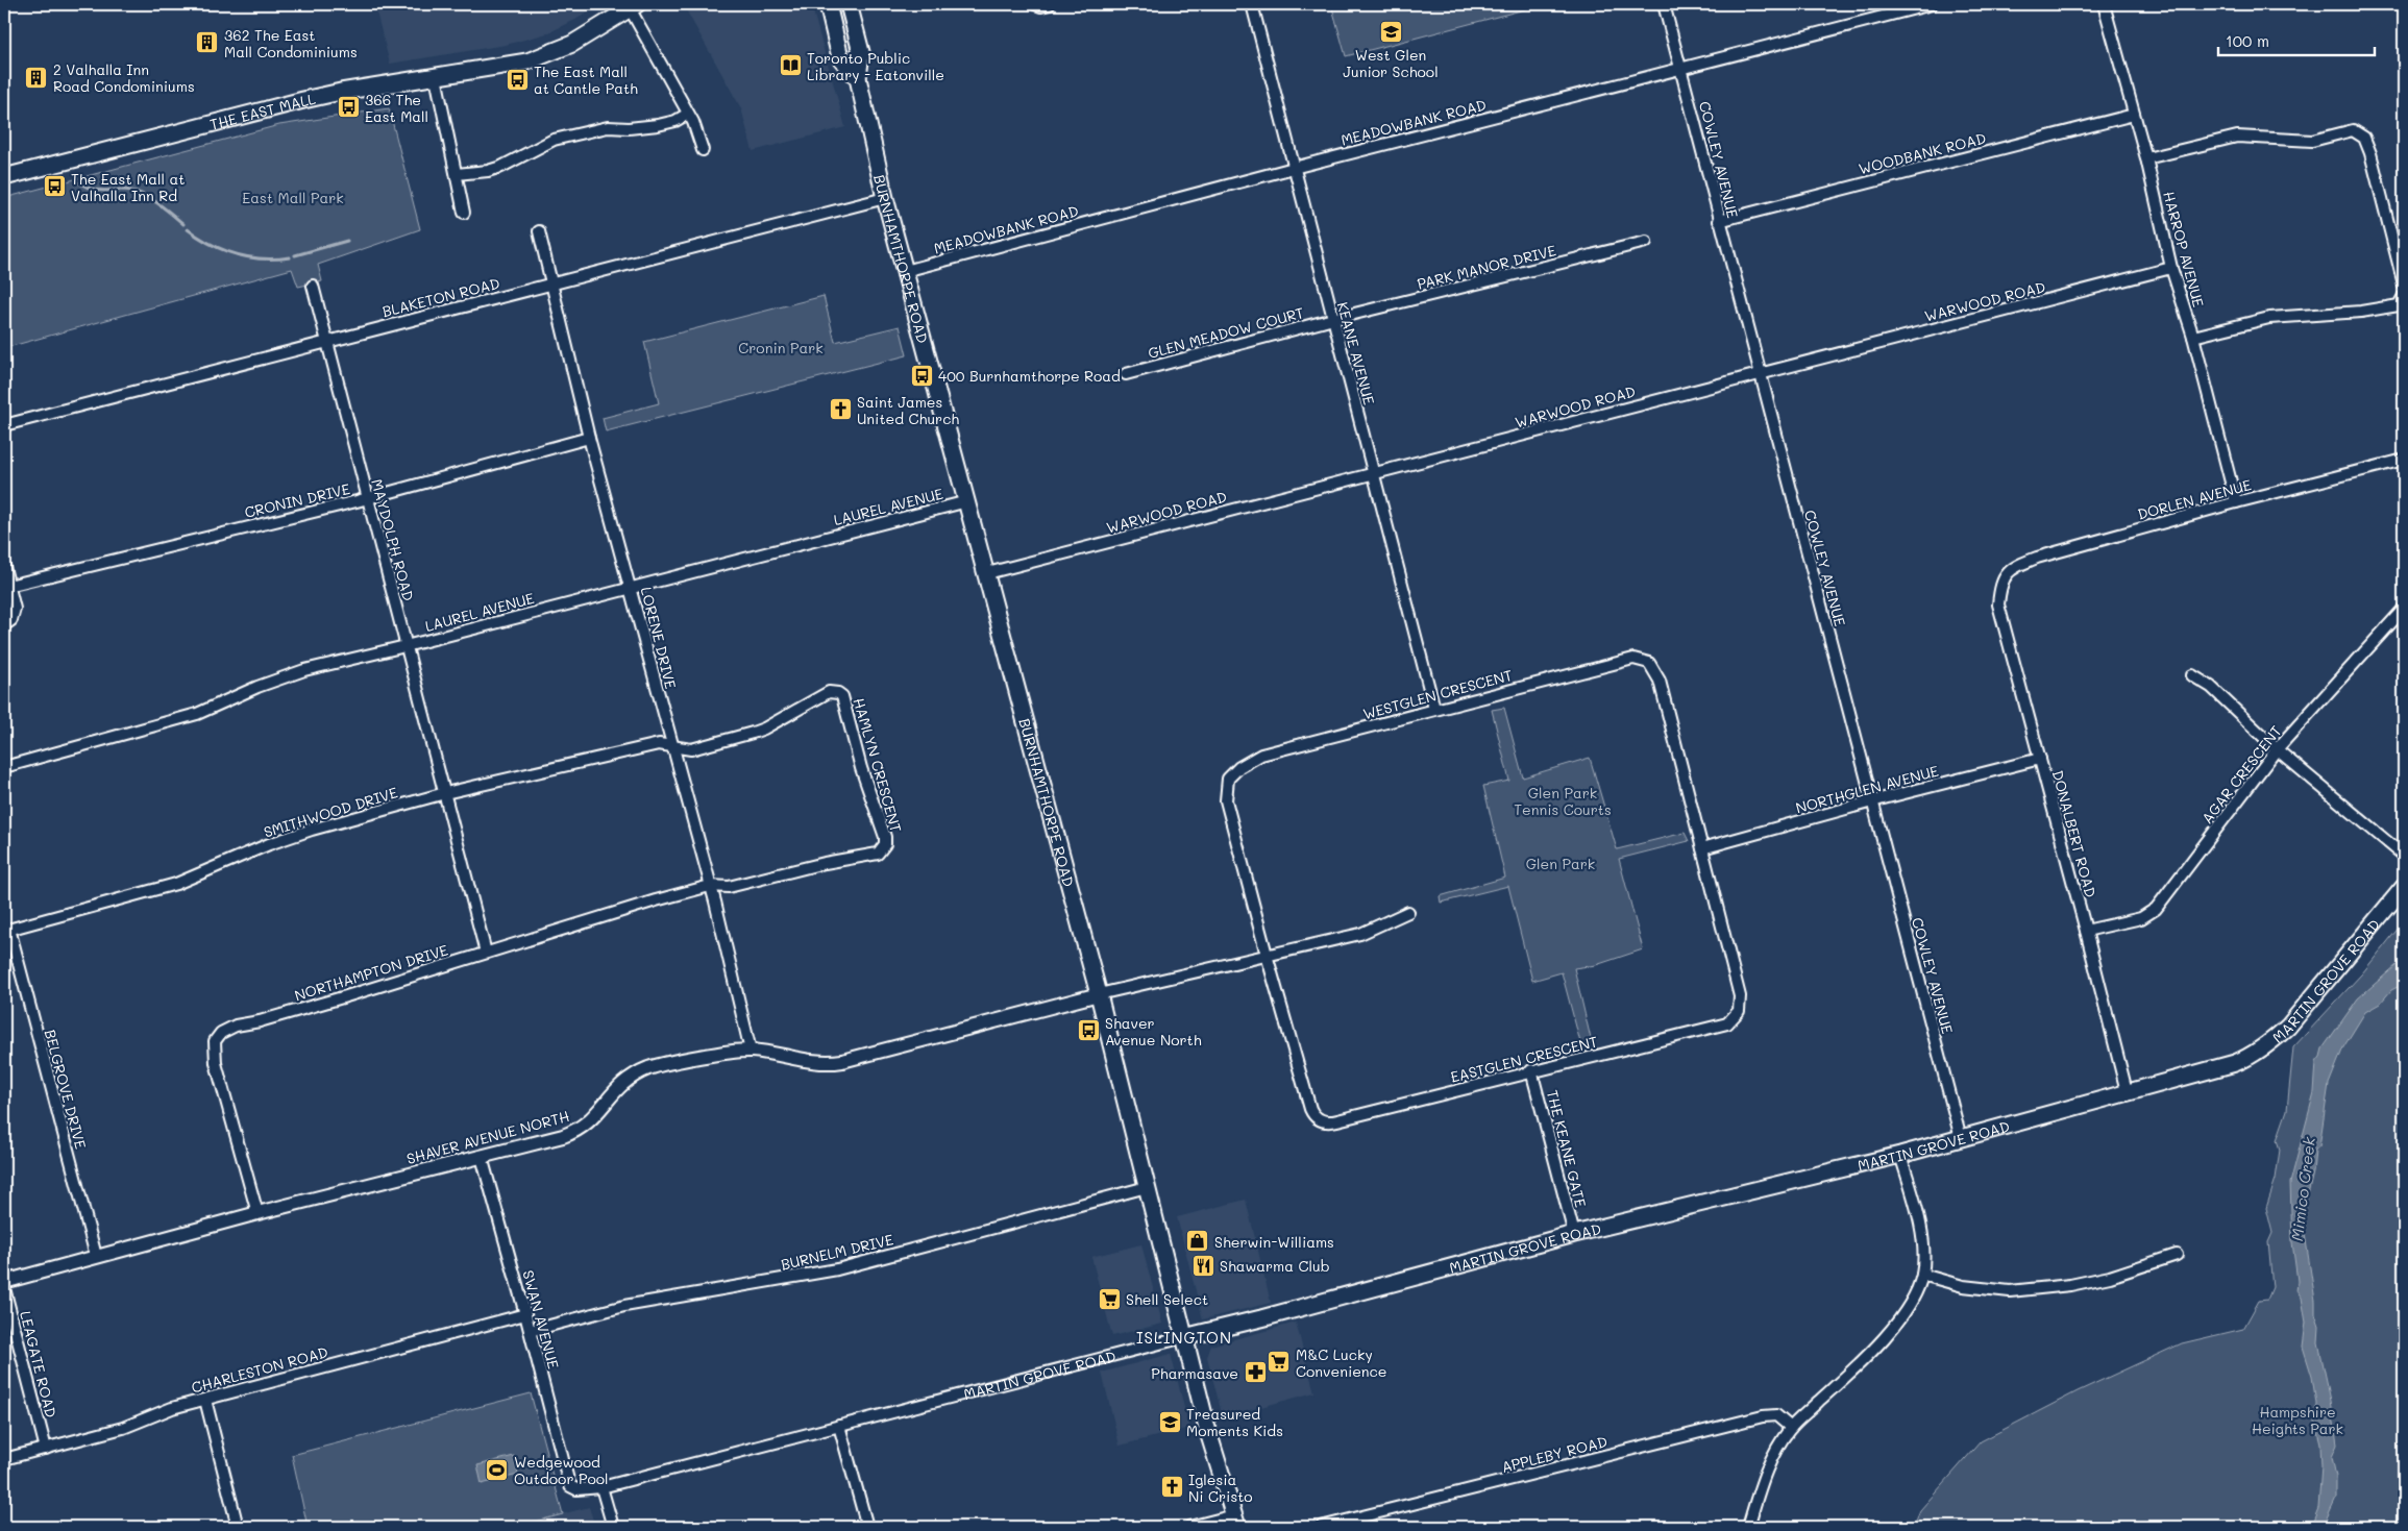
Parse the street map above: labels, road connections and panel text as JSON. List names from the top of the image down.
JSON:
{
  "streets": {
    "main road": ["THE EAST MALL", "BURNHAMTHORPE ROAD", "MARTIN GROVE ROAD"],
    "street": [
      "MEADOWBANK ROAD",
      "WOODBANK ROAD",
      "COWLEY AVENUE",
      "HARROP AVENUE",
      "PARK MANOR DRIVE",
      "BLAKETON ROAD",
      "WARWOOD ROAD",
      "GLEN MEADOW COURT",
      "KEANE AVENUE",
      "DORLEN AVENUE",
      "CRONIN DRIVE",
      "LAUREL AVENUE",
      "MAYDOLPH ROAD",
      "LORENE DRIVE",
      "WESTGLEN CRESCENT",
      "HAMLYN CRESCENT",
      "AGAR CRESCENT",
      "NORTHGLEN AVENUE",
      "SMITHWOOD DRIVE",
      "DONALBERT ROAD",
      "NORTHAMPTON DRIVE",
      "EASTGLEN CRESCENT",
      "BELGROVE DRIVE",
      "SHAVER AVENUE NORTH",
      "THE KEANE GATE",
      "BURNELM DRIVE",
      "SWAN AVENUE",
      "LEAGATE ROAD",
      "CHARLESTON ROAD",
      "APPLEBY ROAD"
    ]
  },
  "crossings": [
    ["MEADOWBANK ROAD", "COWLEY AVENUE"],
    ["MEADOWBANK ROAD", "BURNHAMTHORPE ROAD"],
    ["MEADOWBANK ROAD", "KEANE AVENUE"],
    ["WOODBANK ROAD", "COWLEY AVENUE"],
    ["WOODBANK ROAD", "HARROP AVENUE"],
    ["COWLEY AVENUE", "WARWOOD ROAD"],
    ["COWLEY AVENUE", "NORTHGLEN AVENUE"],
    ["COWLEY AVENUE", "MARTIN GROVE ROAD"],
    ["HARROP AVENUE", "WARWOOD ROAD"],
    ["HARROP AVENUE", "DORLEN AVENUE"],
    ["BURNHAMTHORPE ROAD", "BLAKETON ROAD"],
    ["BURNHAMTHORPE ROAD", "WARWOOD ROAD"],
    ["BURNHAMTHORPE ROAD", "LAUREL AVENUE"],
    ["BURNHAMTHORPE ROAD", "MARTIN GROVE ROAD"],
    ["BURNHAMTHORPE ROAD", "SHAVER AVENUE NORTH"],
    ["BURNHAMTHORPE ROAD", "BURNELM DRIVE"],
    ["PARK MANOR DRIVE", "GLEN MEADOW COURT"],
    ["PARK MANOR DRIVE", "KEANE AVENUE"],
    ["BLAKETON ROAD", "MAYDOLPH ROAD"],
    ["BLAKETON ROAD", "LORENE DRIVE"],
    ["WARWOOD ROAD", "KEANE AVENUE"],
    ["GLEN MEADOW COURT", "KEANE AVENUE"],
    ["KEANE AVENUE", "WESTGLEN CRESCENT"],
    ["DORLEN AVENUE", "DONALBERT ROAD"],
    ["CRONIN DRIVE", "MAYDOLPH ROAD"],
    ["CRONIN DRIVE", "LORENE DRIVE"],
    ["LAUREL AVENUE", "MAYDOLPH ROAD"],
    ["LAUREL AVENUE", "LORENE DRIVE"],
    ["MAYDOLPH ROAD", "SMITHWOOD DRIVE"],
    ["MAYDOLPH ROAD", "NORTHAMPTON DRIVE"],
    ["LORENE DRIVE", "HAMLYN CRESCENT"],
    ["LORENE DRIVE", "SMITHWOOD DRIVE"],
    ["LORENE DRIVE", "NORTHAMPTON DRIVE"],
    ["LORENE DRIVE", "SHAVER AVENUE NORTH"],
    ["WESTGLEN CRESCENT", "NORTHGLEN AVENUE"],
    ["WESTGLEN CRESCENT", "EASTGLEN CRESCENT"],
    ["WESTGLEN CRESCENT", "SHAVER AVENUE NORTH"],
    ["HAMLYN CRESCENT", "SMITHWOOD DRIVE"],
    ["HAMLYN CRESCENT", "NORTHAMPTON DRIVE"],
    ["AGAR CRESCENT", "DONALBERT ROAD"],
    ["NORTHGLEN AVENUE", "DONALBERT ROAD"],
    ["NORTHGLEN AVENUE", "EASTGLEN CRESCENT"],
    ["SMITHWOOD DRIVE", "BELGROVE DRIVE"],
    ["DONALBERT ROAD", "MARTIN GROVE ROAD"],
    ["NORTHAMPTON DRIVE", "SHAVER AVENUE NORTH"],
    ["MARTIN GROVE ROAD", "THE KEANE GATE"],
    ["MARTIN GROVE ROAD", "SWAN AVENUE"],
    ["EASTGLEN CRESCENT", "SHAVER AVENUE NORTH"],
    ["EASTGLEN CRESCENT", "THE KEANE GATE"],
    ["BELGROVE DRIVE", "SHAVER AVENUE NORTH"],
    ["SHAVER AVENUE NORTH", "SWAN AVENUE"],
    ["BURNELM DRIVE", "SWAN AVENUE"],
    ["SWAN AVENUE", "CHARLESTON ROAD"],
    ["LEAGATE ROAD", "CHARLESTON ROAD"]
  ],
  "districts": ["ISLINGTON"],
  "water": ["Mimico Creek"],
  "parks": [
    "East Mall Park",
    "Cronin Park",
    "Glen Park Tennis Courts",
    "Glen Park",
    "Hampshire Heights Park"
  ],
  "places": {
    "school or university": ["West Glen Junior School", "Treasured Moments Kids"],
    "building": ["362 The East Mall Condominiums", "2 Valhalla Inn Road Condominiums"],
    "library": ["Toronto Public Library - Eatonville"],
    "bus stop": [
      "The East Mall at Cantle Path",
      "366 The East Mall",
      "The East Mall at Valhalla Inn Rd",
      "400 Burnhamthorpe Road",
      "Shaver Avenue North"
    ],
    "church": ["Saint James United Church", "Iglesia Ni Cristo"],
    "shop": ["Sherwin-Williams"],
    "restaurant": ["Shawarma Club"],
    "supermarket": ["Shell Select", "M&C Lucky Convenience"],
    "pharmacy": ["Pharmasave"],
    "sports": ["Wedgewood Outdoor Pool"]
  },
  "scale_bar": "100 m"
}
